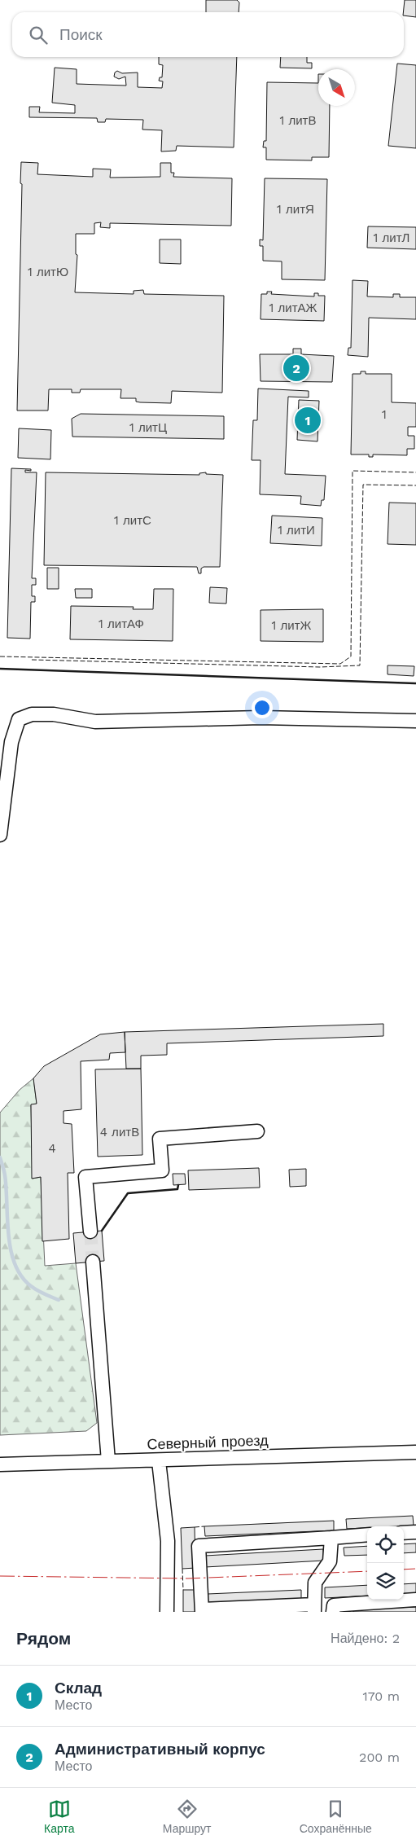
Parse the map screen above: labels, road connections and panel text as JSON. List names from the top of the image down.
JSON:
{
  "streets": {
    "street": ["Северный проезд"]
  },
  "house_numbers": [
    "1 литВ",
    "1 литЯ",
    "1 литЛ",
    "1 литЮ",
    "1 литАЖ",
    "1",
    "1 литЦ",
    "1 литС",
    "1 литИ",
    "1 литАФ",
    "1 литЖ",
    "4 литВ",
    "4"
  ],
  "north": "bottom right",
  "page": {
    "search": "Поиск",
    "pins": ["2", "1"],
    "heading": ["Рядом", "Найдено: 2"],
    "list": [
      {
        "mark": "1",
        "name": "Склад",
        "note": "Место",
        "value": "170 m"
      },
      {
        "mark": "2",
        "name": "Административный корпус",
        "note": "Место",
        "value": "200 m"
      }
    ],
    "nav": ["Карта", "Маршрут", "Сохранённые"]
  }
}
